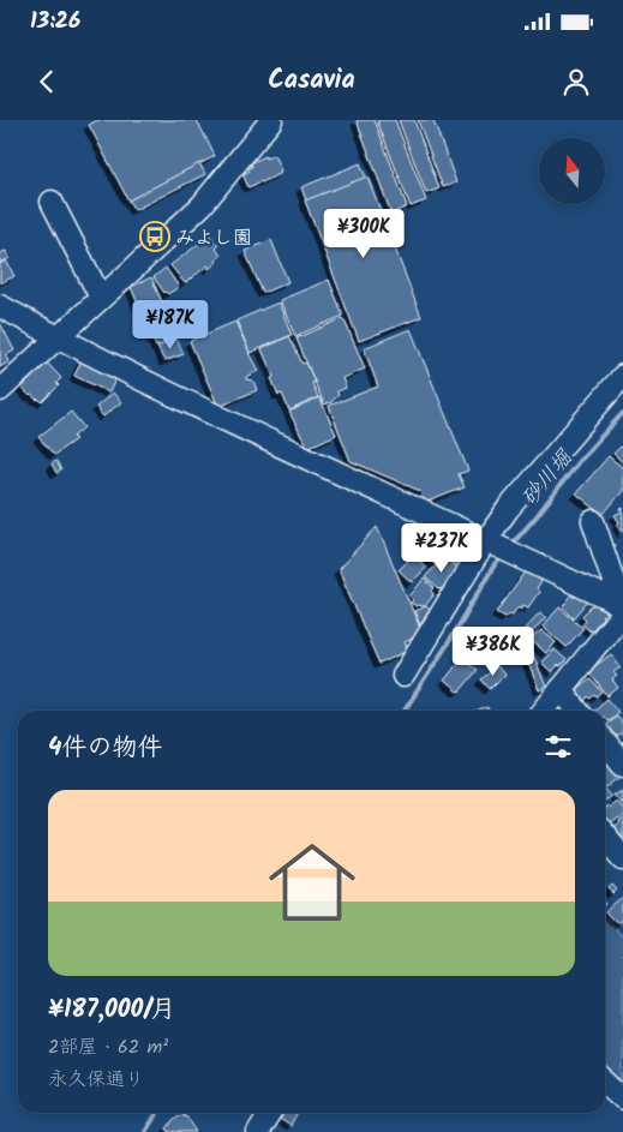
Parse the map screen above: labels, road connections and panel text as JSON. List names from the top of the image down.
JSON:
{
  "water": ["砂川堀"],
  "places": {
    "bus stop": ["みよし園"]
  },
  "north": "top",
  "page": {
    "status": "13:26",
    "header": "Casavia",
    "price": [
      "¥300K",
      "¥187K",
      "¥237K",
      "¥386K"
    ],
    "heading": "4件の物件",
    "list": [
      {
        "name": "¥187,000/月",
        "note": "2部屋 · 62 m² · 永久保通り"
      }
    ]
  }
}
